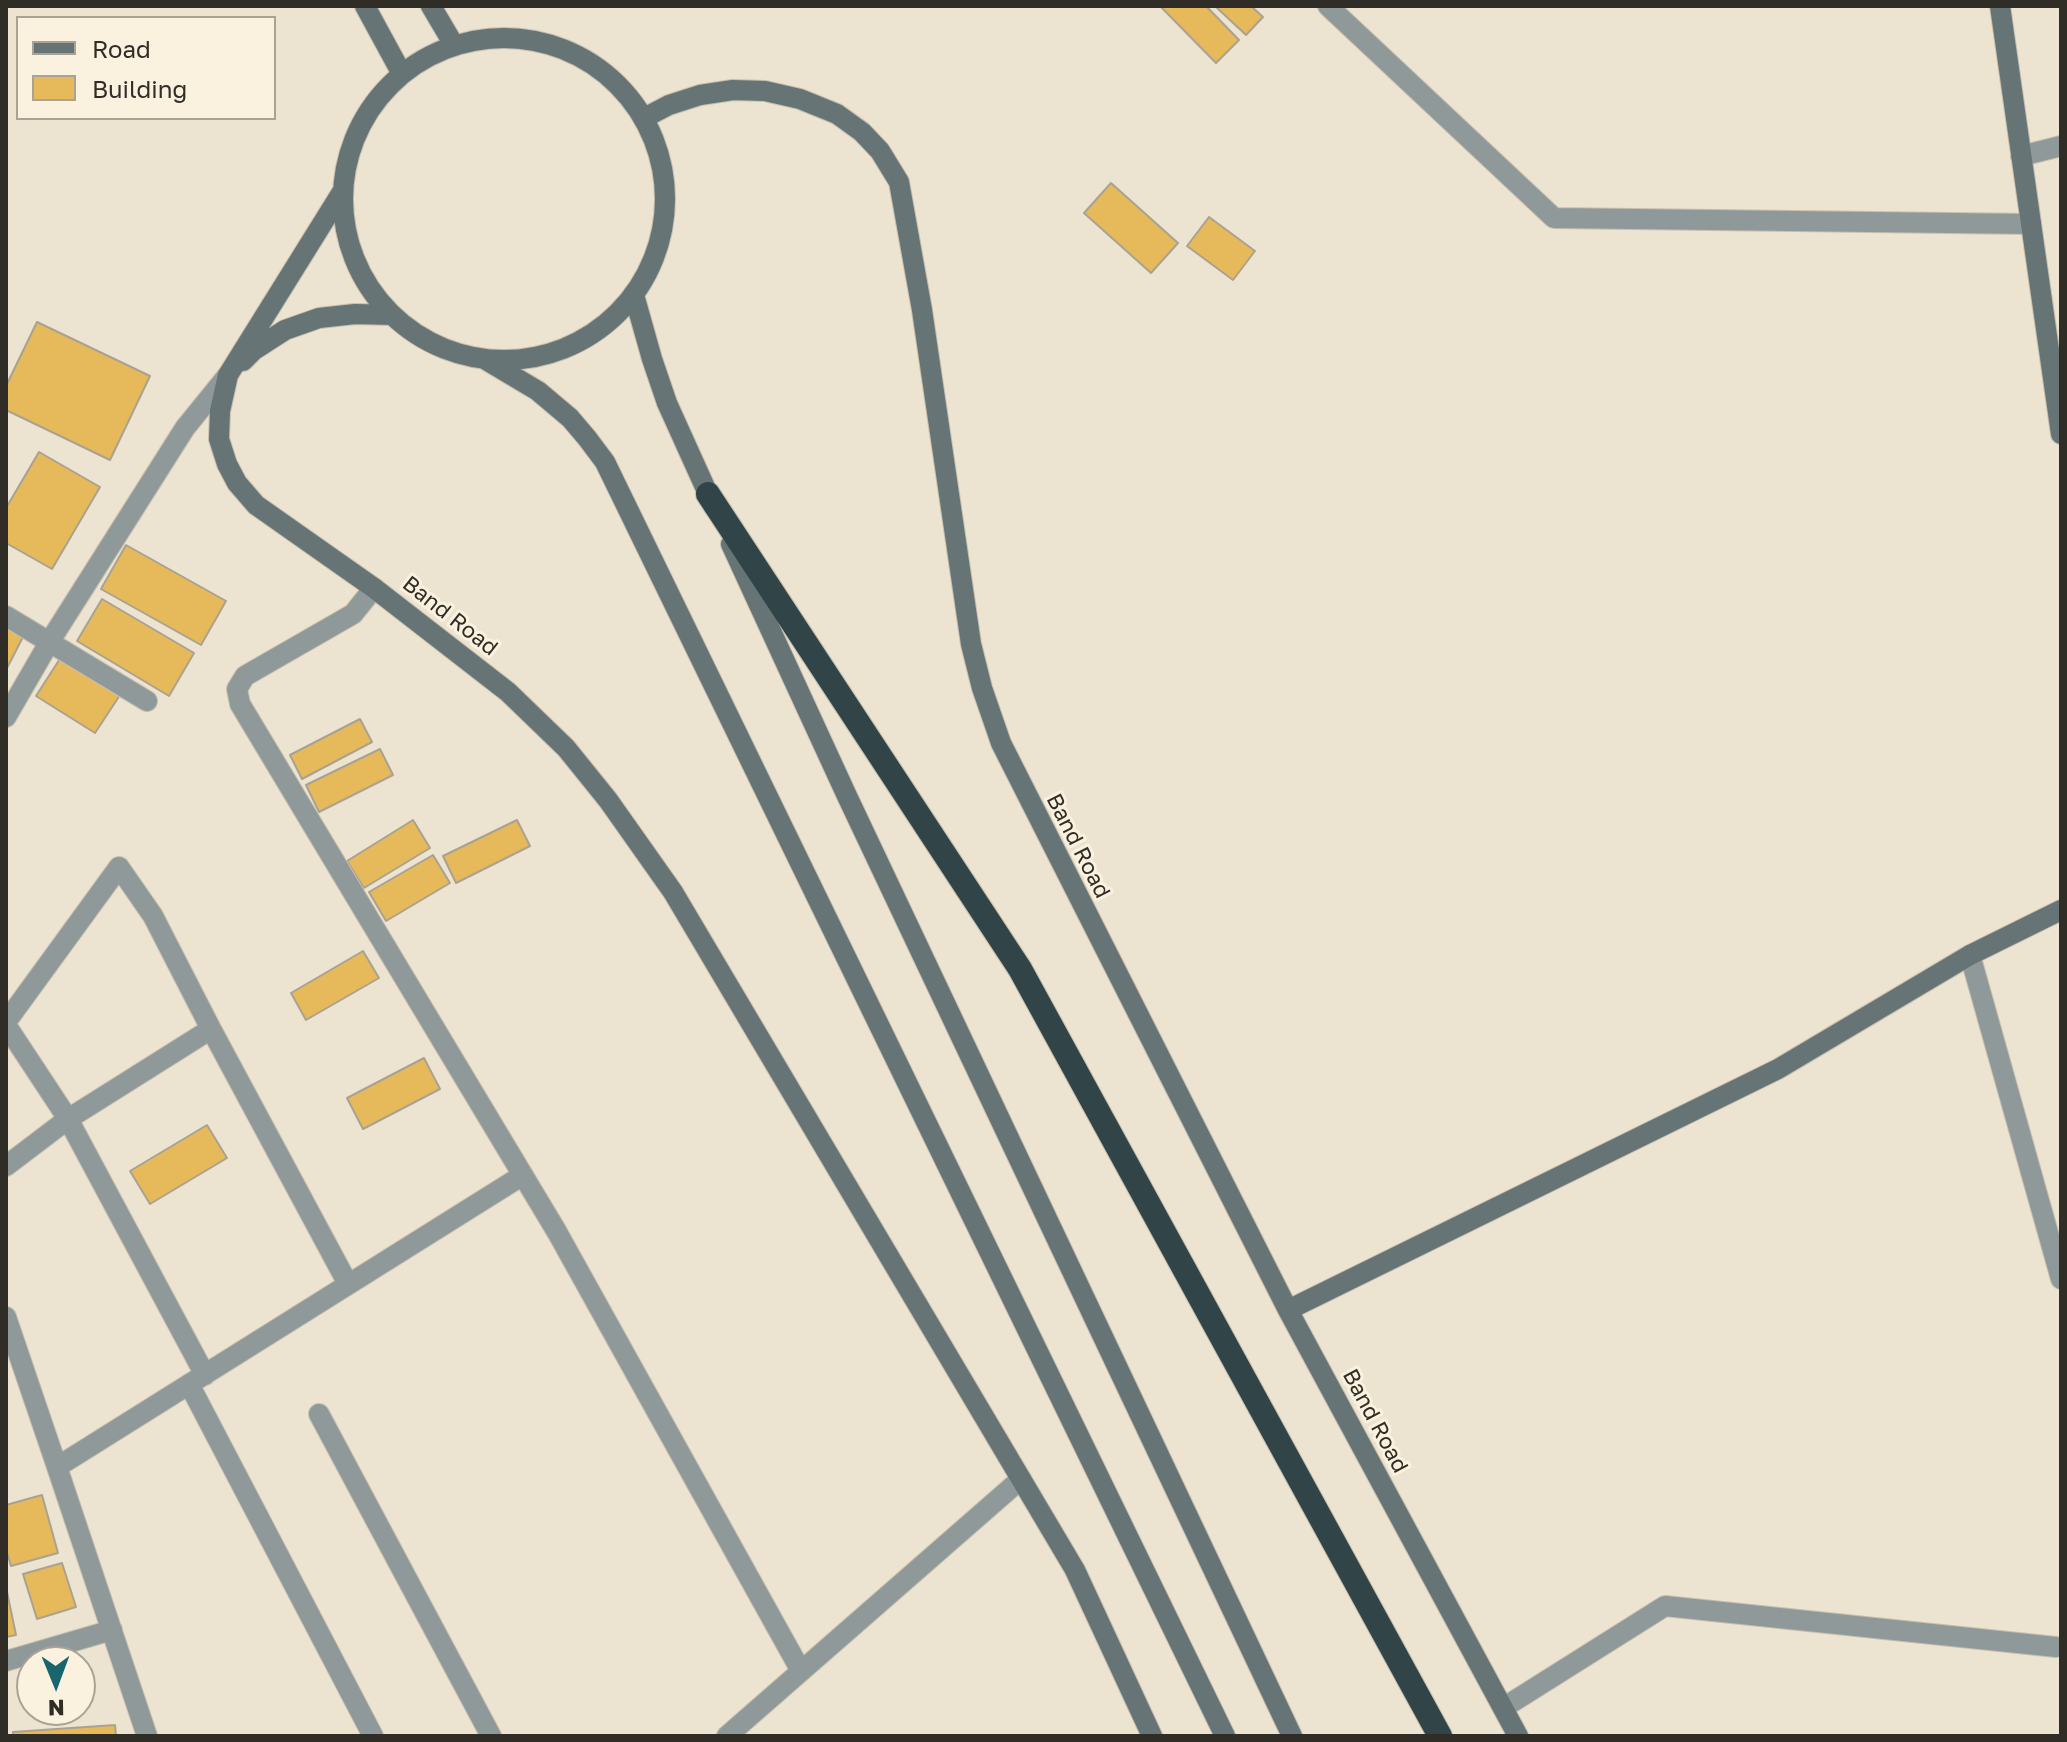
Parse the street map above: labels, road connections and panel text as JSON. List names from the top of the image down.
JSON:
{
  "streets": {
    "main road": ["Band Road"]
  },
  "legend": ["Road", "Building"],
  "north": "bottom"
}
